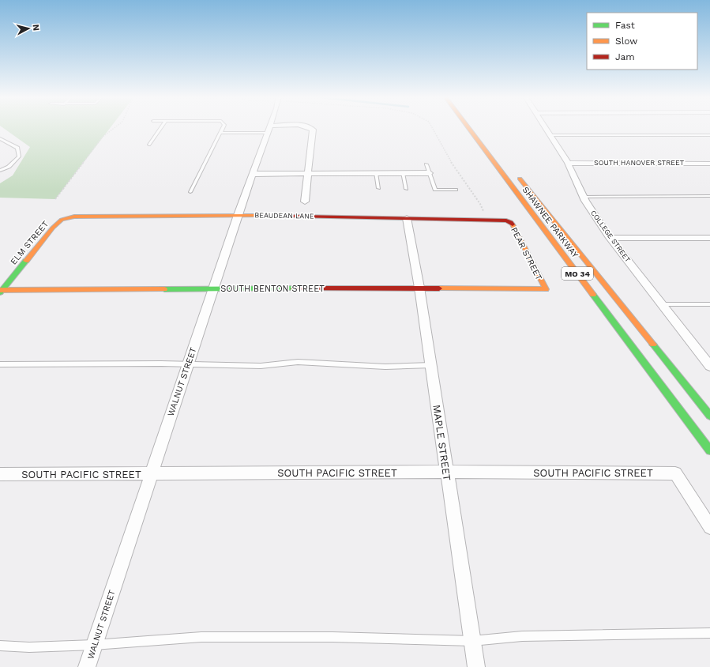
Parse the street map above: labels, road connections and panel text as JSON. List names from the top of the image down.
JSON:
{
  "streets": {
    "main road": [
      "BEAUDEAN LANE",
      "SHAWNEE PARKWAY",
      "ELM STREET",
      "PEAR STREET",
      "MO 34",
      "SOUTH BENTON STREET"
    ],
    "street": [
      "SOUTH HANOVER STREET",
      "COLLEGE STREET",
      "WALNUT STREET",
      "MAPLE STREET",
      "SOUTH PACIFIC STREET"
    ]
  },
  "crossings": [
    ["SOUTH HANOVER STREET", "COLLEGE STREET"],
    ["BEAUDEAN LANE", "ELM STREET"],
    ["BEAUDEAN LANE", "PEAR STREET"],
    ["BEAUDEAN LANE", "WALNUT STREET"],
    ["BEAUDEAN LANE", "MAPLE STREET"],
    ["ELM STREET", "SOUTH BENTON STREET"],
    ["PEAR STREET", "SOUTH BENTON STREET"],
    ["SOUTH BENTON STREET", "WALNUT STREET"],
    ["SOUTH BENTON STREET", "MAPLE STREET"],
    ["WALNUT STREET", "SOUTH PACIFIC STREET"],
    ["MAPLE STREET", "SOUTH PACIFIC STREET"]
  ],
  "legend": ["Fast", "Slow", "Jam"],
  "north": "right"
}
